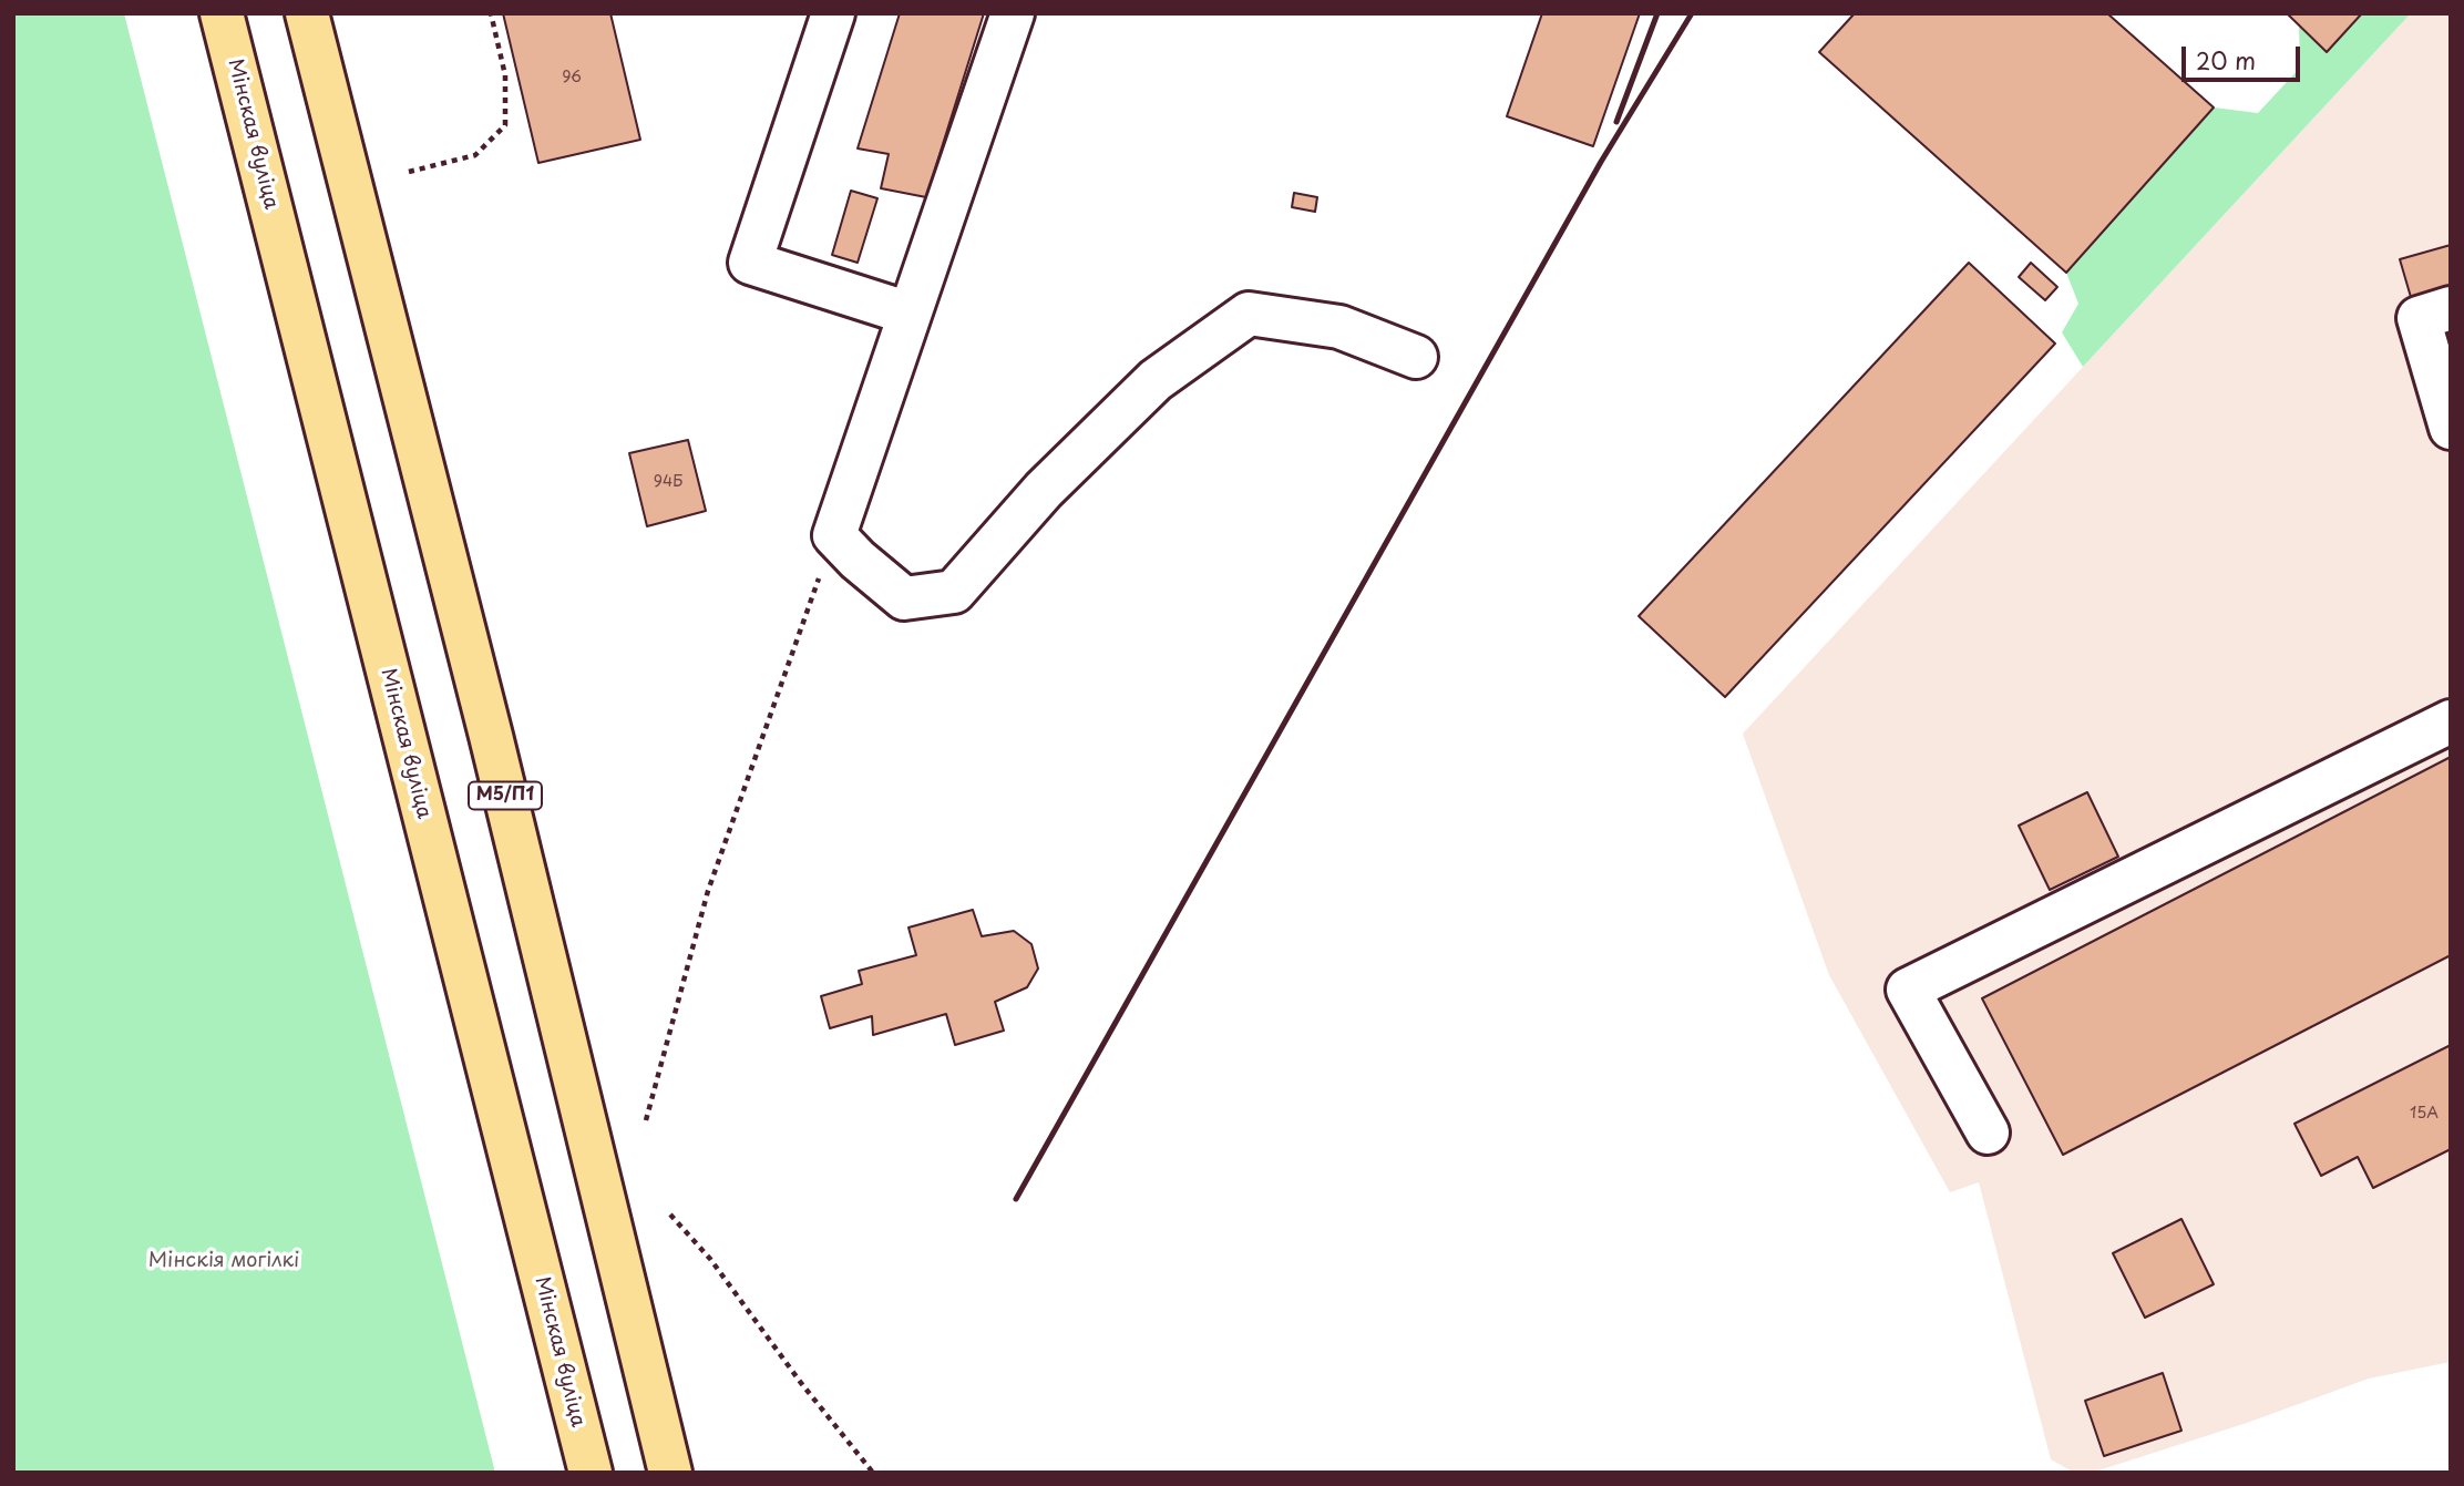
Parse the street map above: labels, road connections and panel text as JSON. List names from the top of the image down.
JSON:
{
  "streets": {
    "main road": ["Мінская вуліца", "М5/П1"]
  },
  "parks": ["Мінскія могілкі"],
  "house_numbers": ["96", "94Б", "15А"],
  "scale_bar": "20 m"
}
